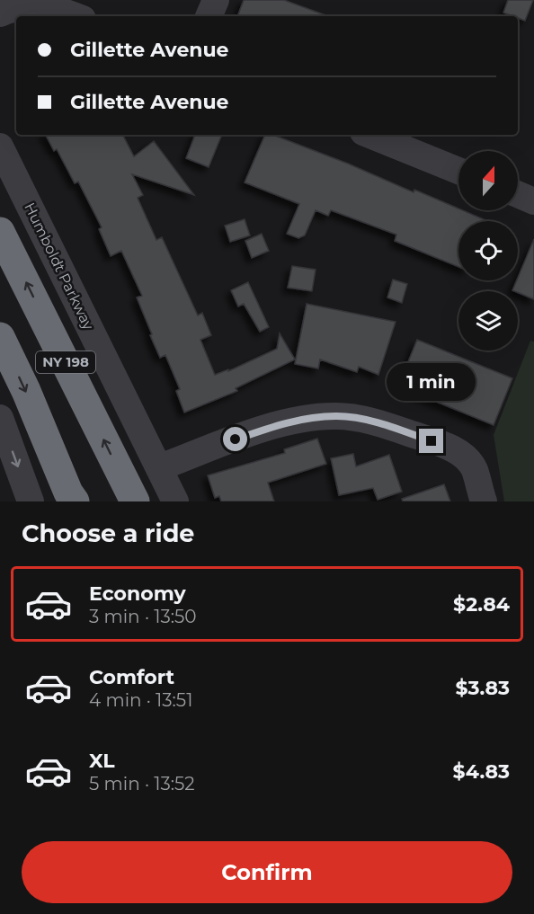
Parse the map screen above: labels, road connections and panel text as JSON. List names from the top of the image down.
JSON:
{
  "streets": {
    "highway": ["NY 198"],
    "street": ["Humboldt Parkway"]
  },
  "north": "top",
  "page": {
    "banner": ["Gillette Avenue", "Gillette Avenue"],
    "bubble": "1 min",
    "heading": "Choose a ride",
    "list": [
      {
        "name": "Economy",
        "note": "3 min · 13:50",
        "value": "$2.84"
      },
      {
        "name": "Comfort",
        "note": "4 min · 13:51",
        "value": "$3.83"
      },
      {
        "name": "XL",
        "note": "5 min · 13:52",
        "value": "$4.83"
      }
    ],
    "buttons": "Confirm"
  }
}
